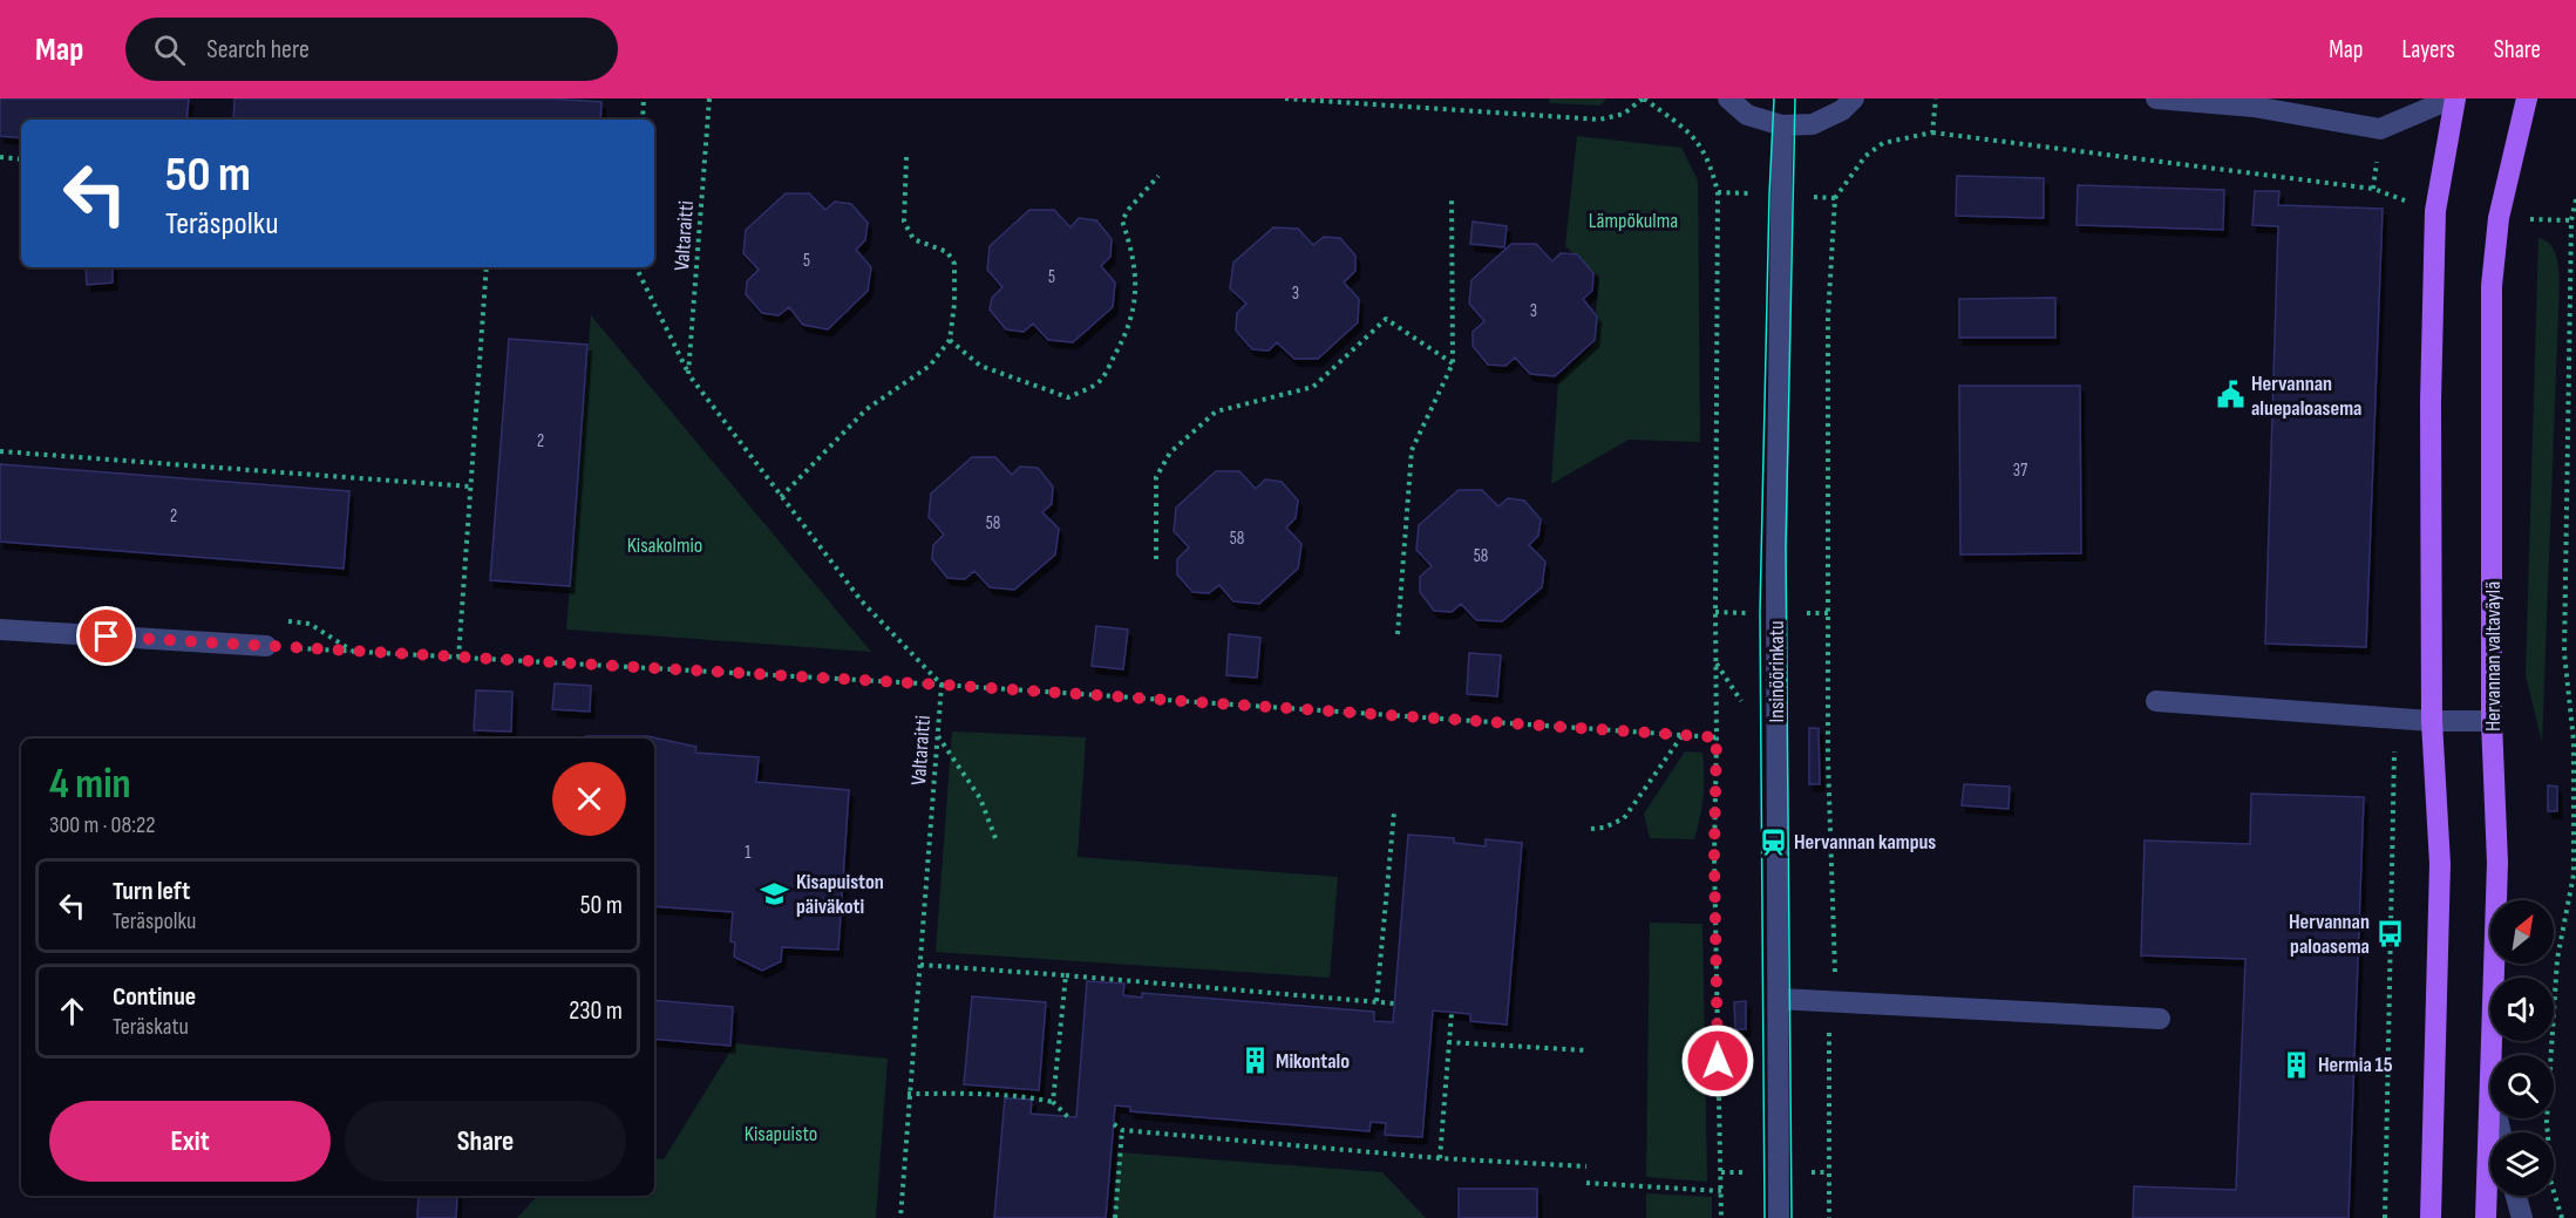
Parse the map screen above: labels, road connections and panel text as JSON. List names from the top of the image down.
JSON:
{
  "streets": {
    "main road": ["Hervannan valtaväylä"],
    "street": ["Insinöörinkatu"],
    "path": ["Valtaraitti"]
  },
  "parks": ["Lämpökulma", "Kisakolmio", "Kisapuisto"],
  "places": {
    "public building": ["Hervannan aluepaloasema"],
    "station": ["Hervannan kampus"],
    "school or university": ["Kisapuiston päiväkoti"],
    "bus stop": ["Hervannan paloasema"],
    "building": ["Mikontalo", "Hermia 15"]
  },
  "house_numbers": [
    "5",
    "5",
    "3",
    "3",
    "2",
    "37",
    "2",
    "58",
    "58",
    "58",
    "1"
  ],
  "north": "top right",
  "page": {
    "header": "Map",
    "search": "Search here",
    "nav": ["Map", "Layers", "Share"],
    "turn": ["50 m", "Teräspolku"],
    "heading": ["4 min", "300 m · 08:22"],
    "list": [
      {
        "name": "Turn left",
        "note": "Teräspolku",
        "value": "50 m"
      },
      {
        "name": "Continue",
        "note": "Teräskatu",
        "value": "230 m"
      }
    ],
    "buttons": ["Exit", "Share"]
  }
}
